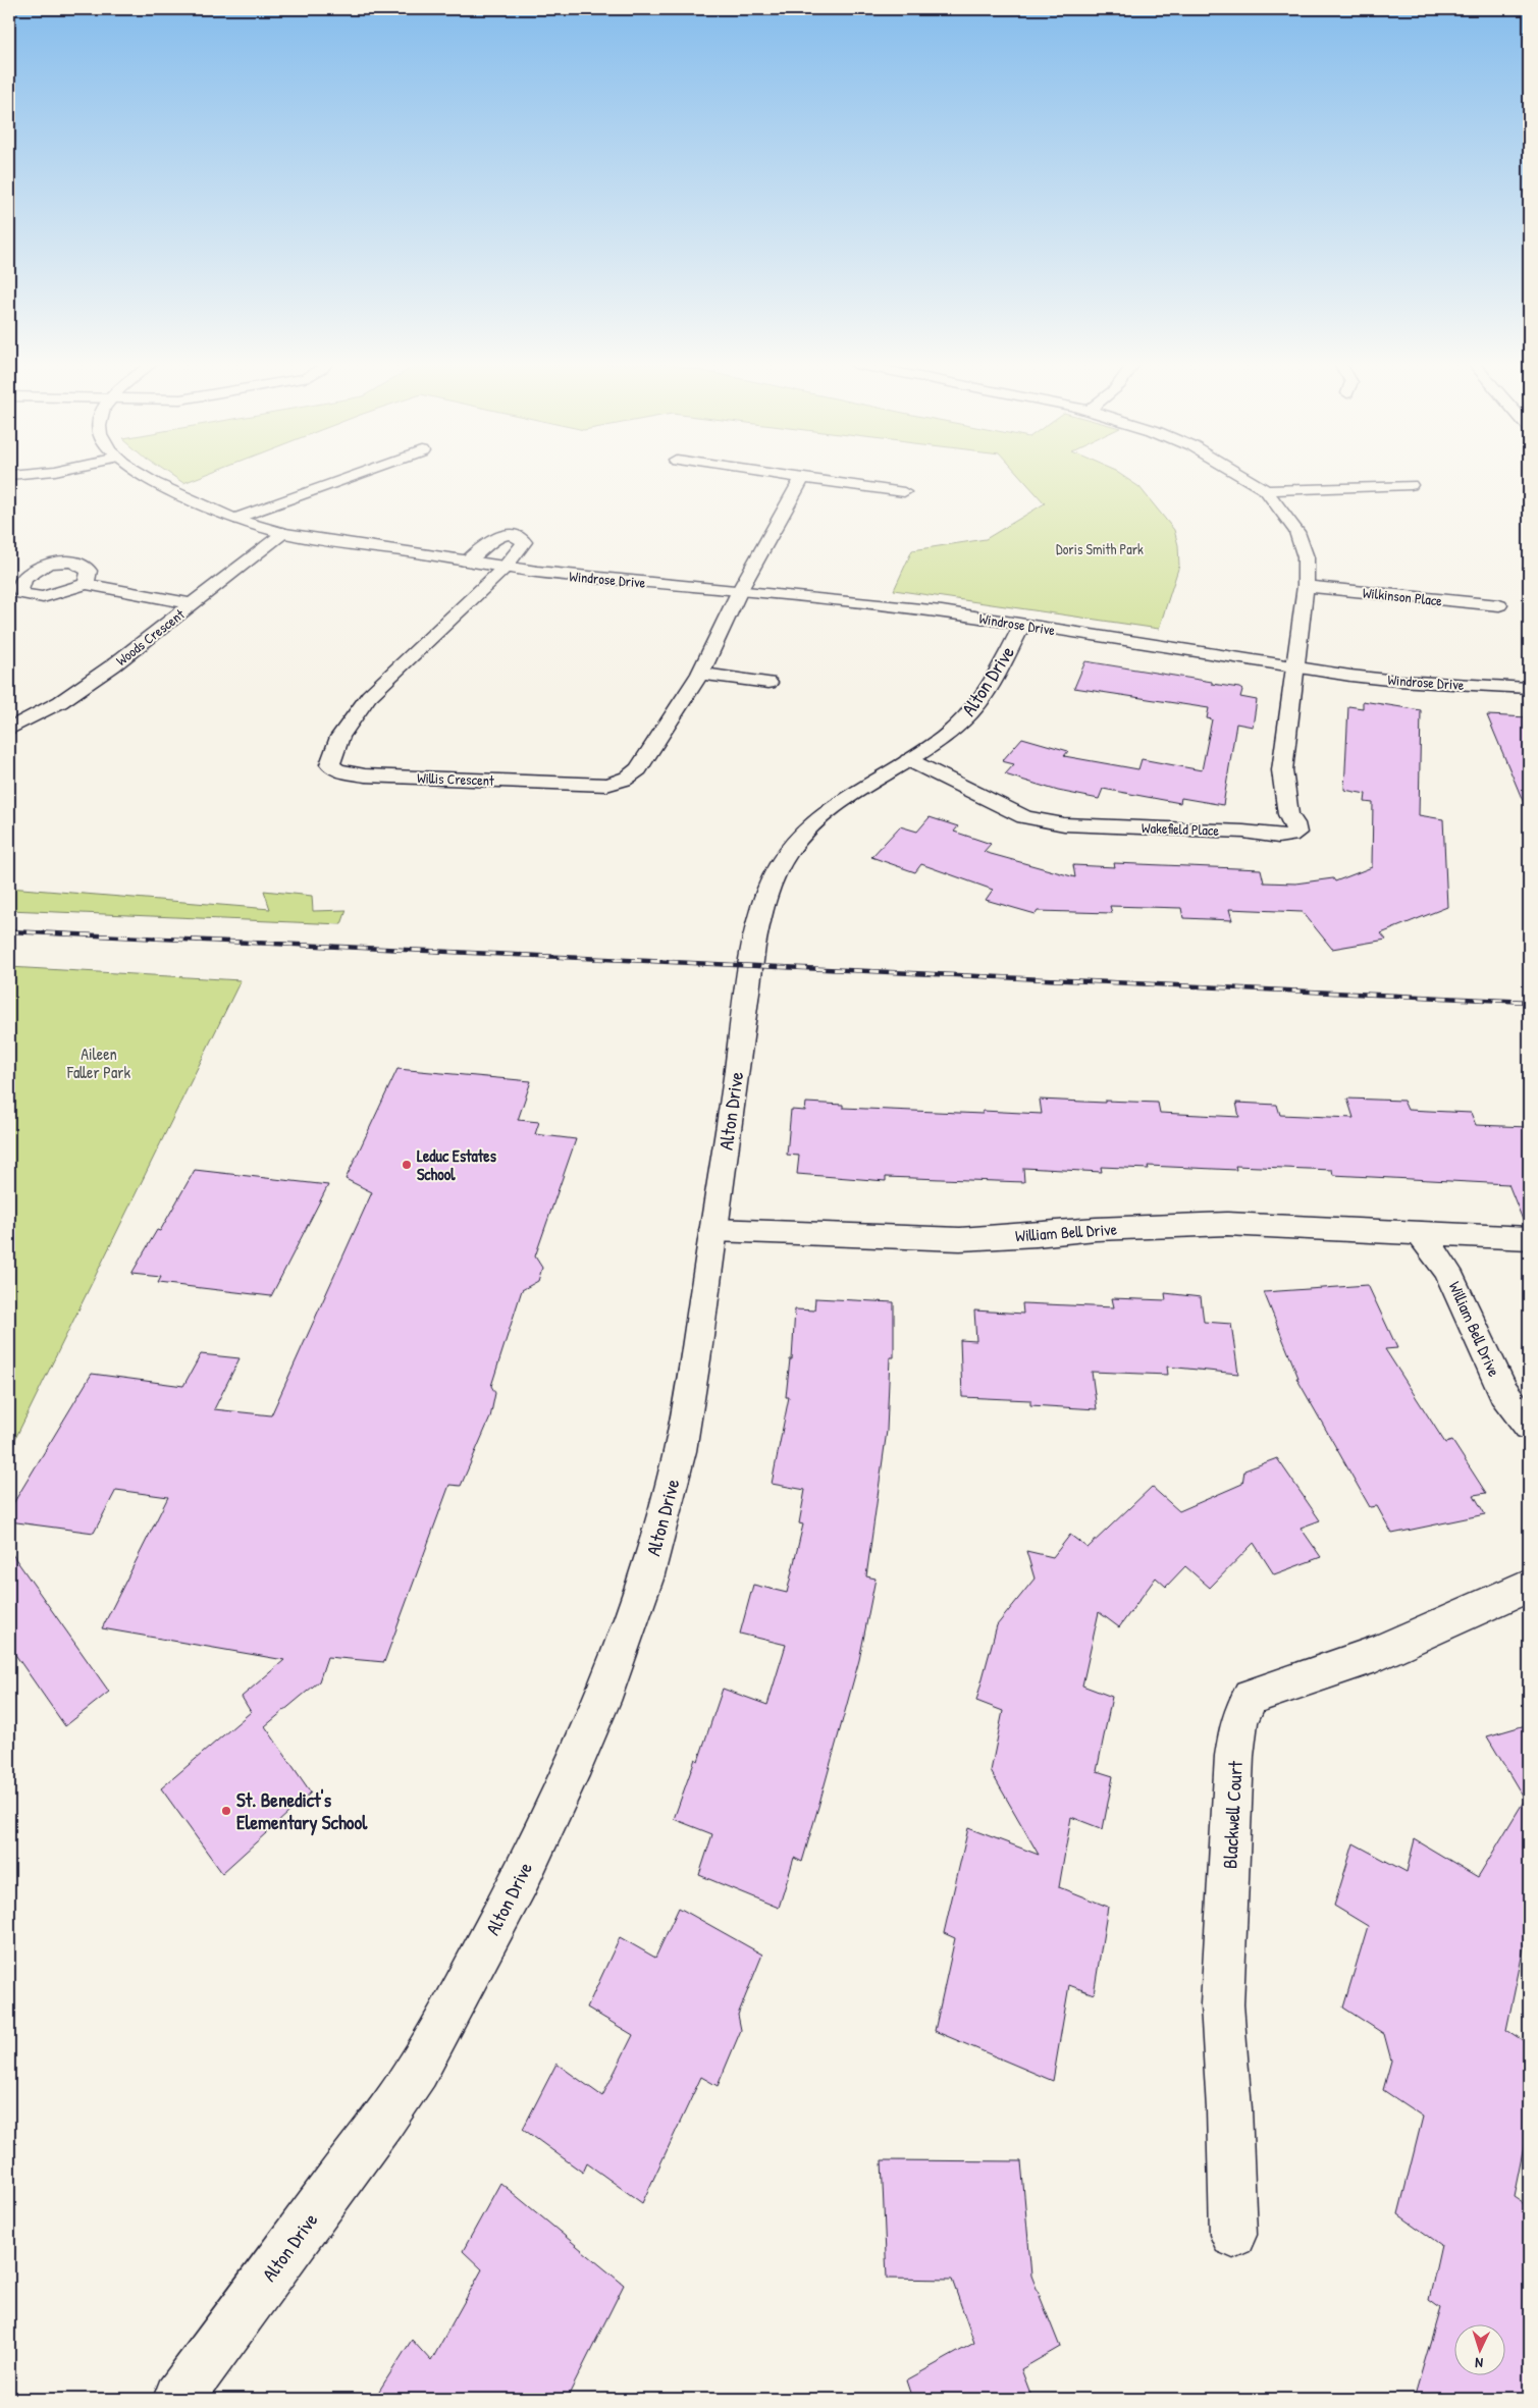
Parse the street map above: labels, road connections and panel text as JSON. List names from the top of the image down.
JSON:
{
  "streets": {
    "street": [
      "Windrose Drive",
      "Wilkinson Place",
      "Woods Crescent",
      "Alton Drive",
      "Willis Crescent",
      "Wakefield Place",
      "William Bell Drive",
      "Blackwell Court"
    ]
  },
  "crossings": [
    ["Windrose Drive", "Woods Crescent"],
    ["Windrose Drive", "Alton Drive"],
    ["Windrose Drive", "Willis Crescent"],
    ["Windrose Drive", "Wakefield Place"],
    ["Alton Drive", "Wakefield Place"],
    ["Alton Drive", "William Bell Drive"]
  ],
  "parks": ["Doris Smith Park", "Aileen Faller Park"],
  "places": ["Leduc Estates School", "St. Benedict's Elementary School"],
  "north": "bottom"
}
